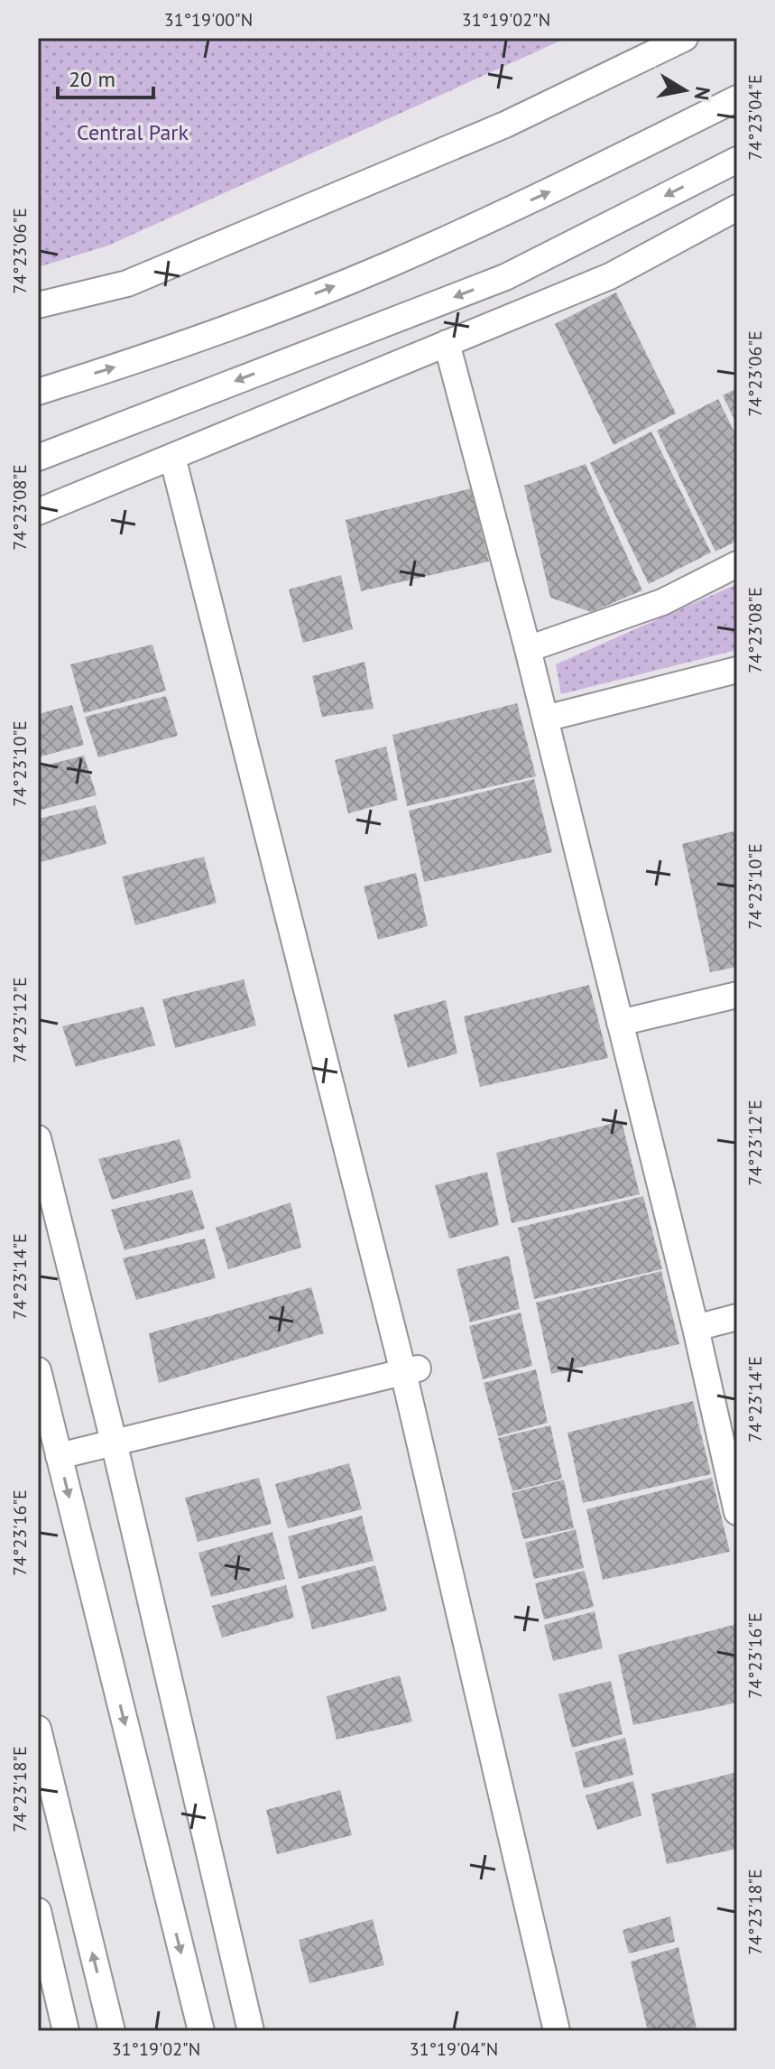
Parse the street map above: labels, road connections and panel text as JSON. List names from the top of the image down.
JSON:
{
  "parks": ["Central Park"],
  "scale_bar": "20 m",
  "north": "right",
  "coordinates": [
    "31°19'00\"N",
    "31°19'02\"N",
    "74°23'04\"E",
    "74°23'06\"E",
    "74°23'08\"E",
    "74°23'10\"E",
    "74°23'12\"E",
    "74°23'14\"E",
    "74°23'16\"E",
    "74°23'18\"E",
    "31°19'04\"N"
  ]
}
